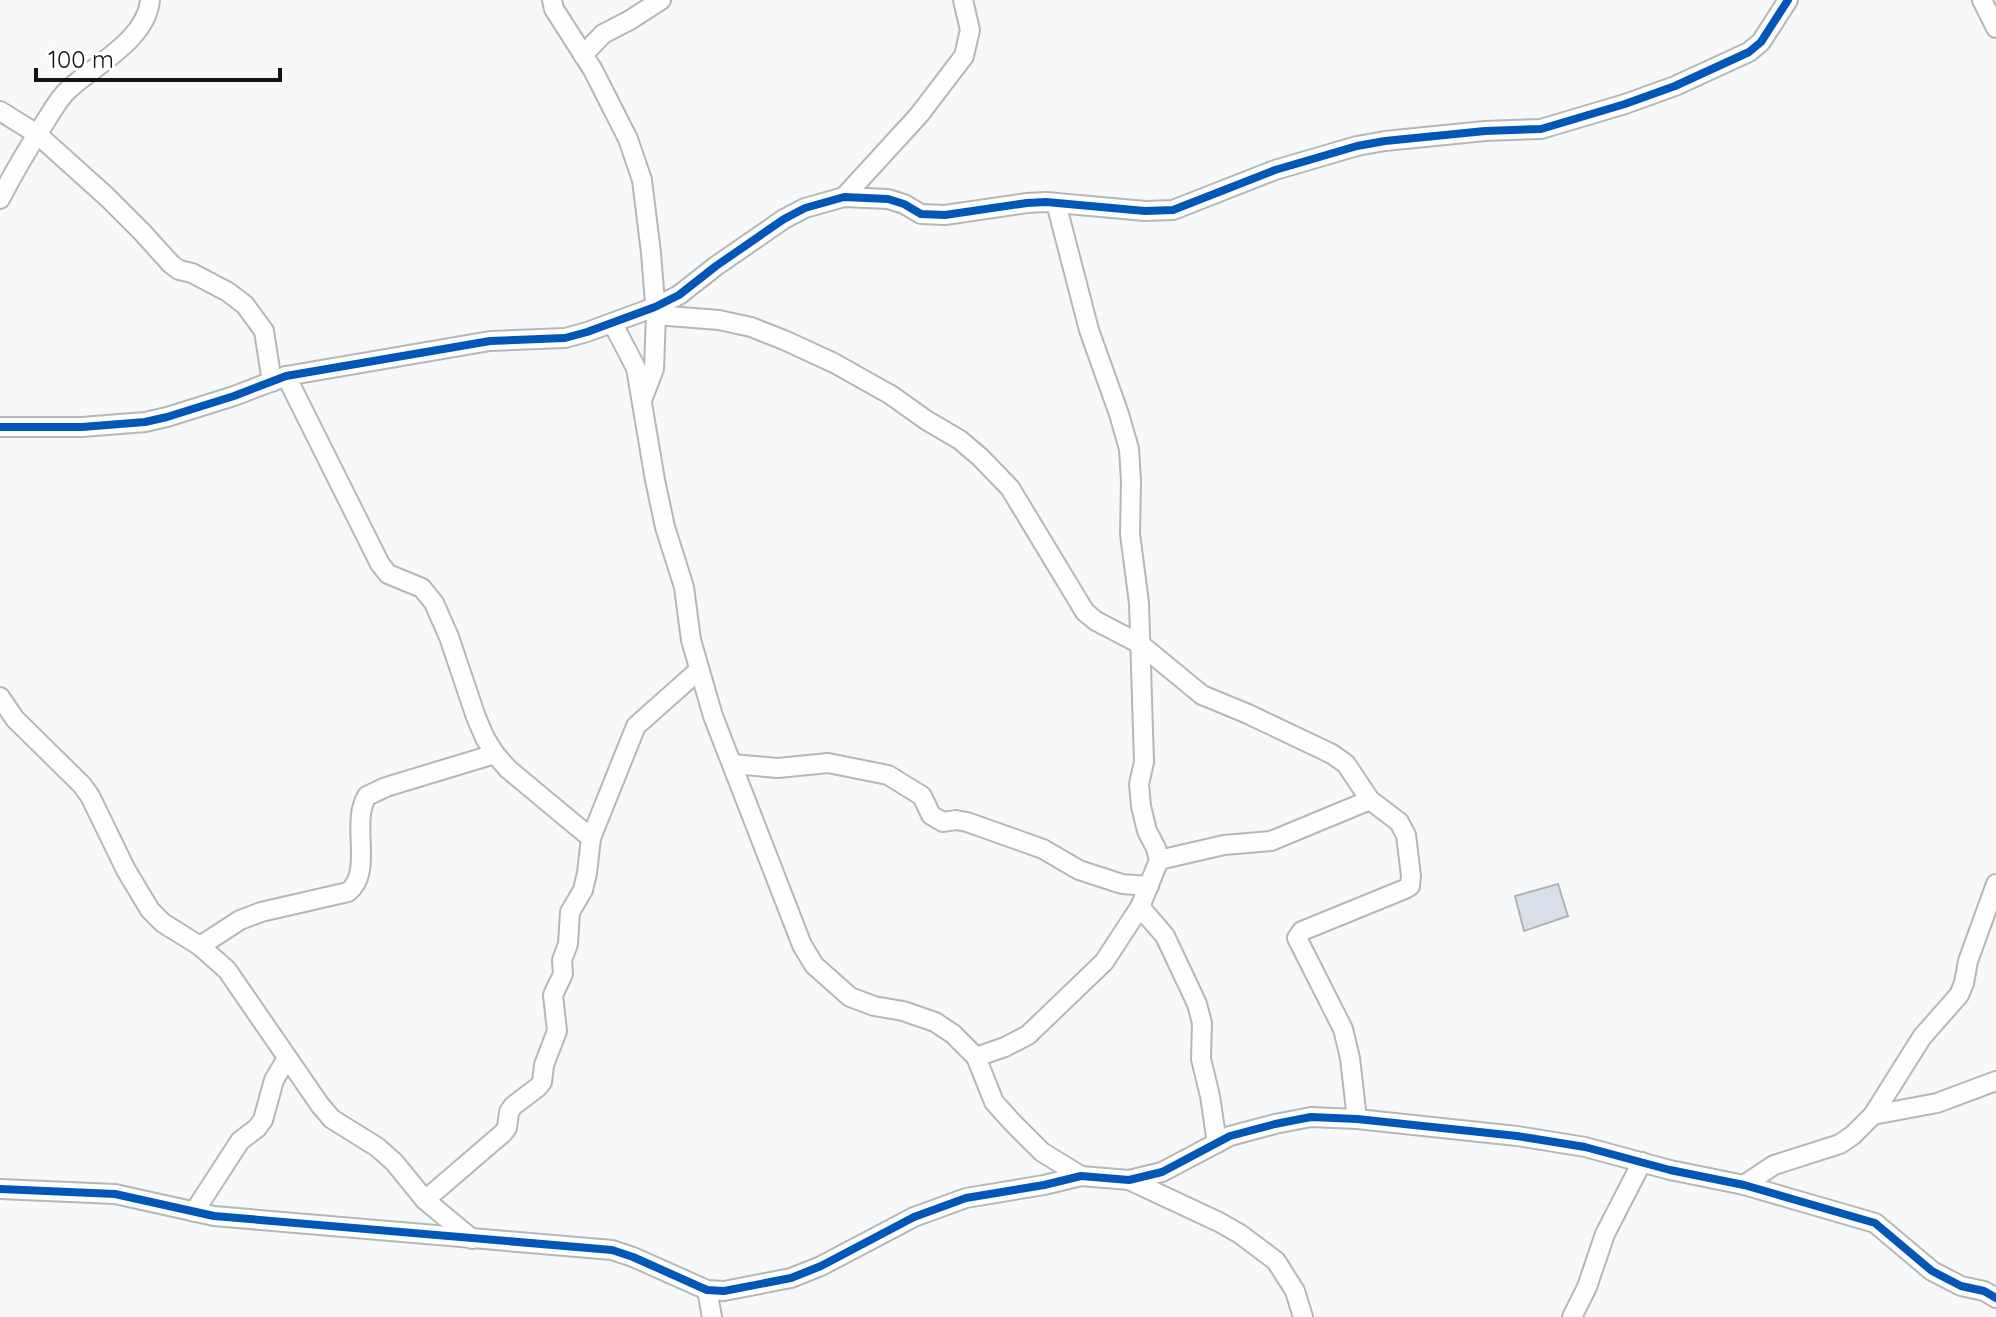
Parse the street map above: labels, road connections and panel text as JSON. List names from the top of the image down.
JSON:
{
  "scale_bar": "100 m"
}
